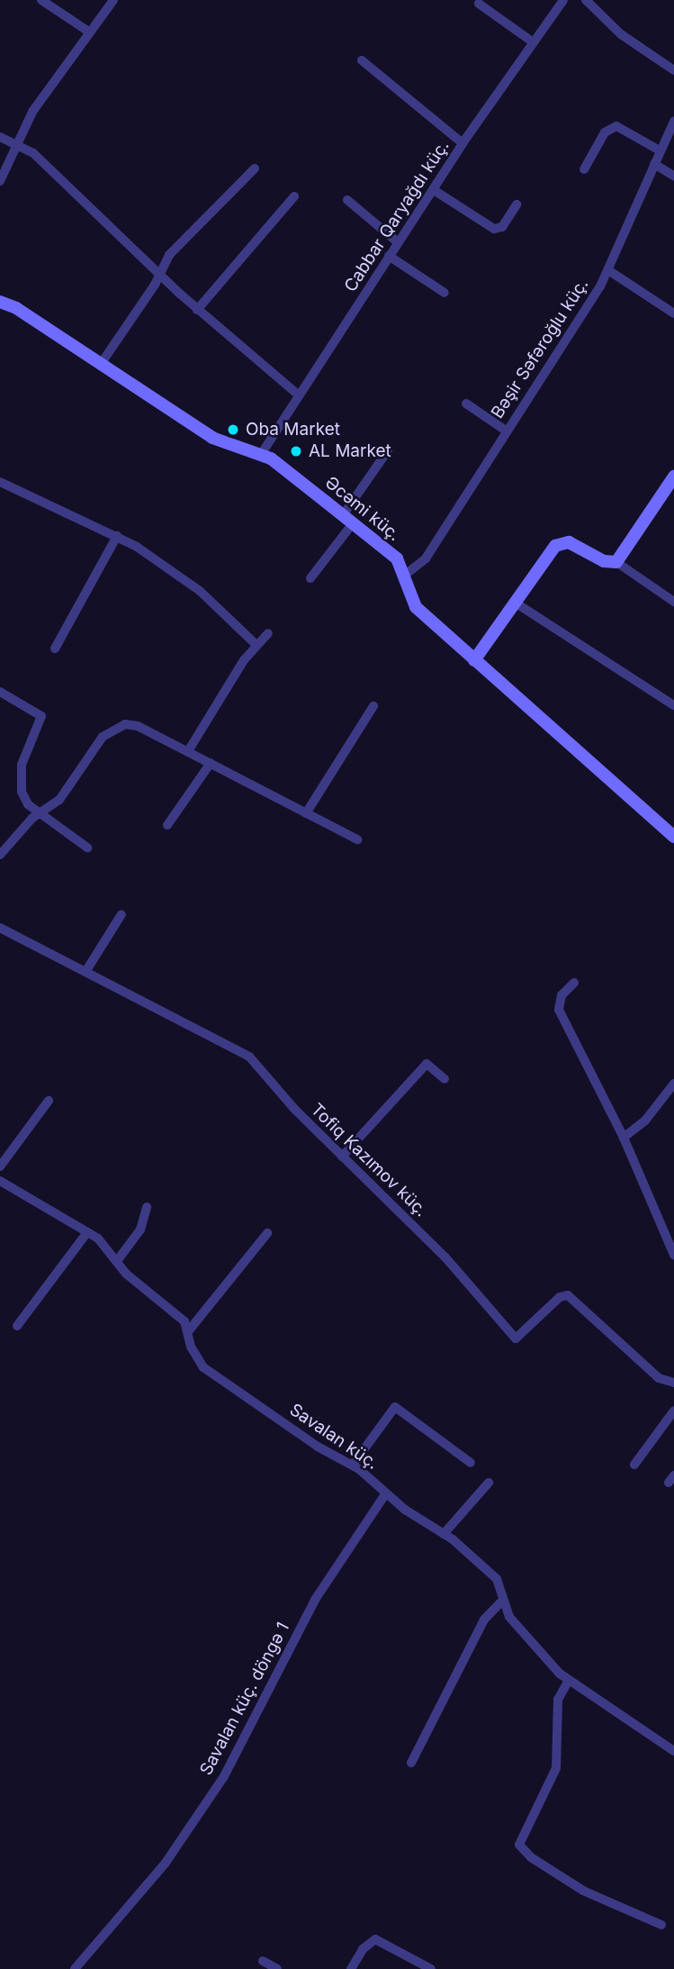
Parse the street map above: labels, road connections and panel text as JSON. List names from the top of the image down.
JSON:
{
  "streets": {
    "street": [
      "Cabbar Qaryağdı küç.",
      "Bəşir Səfəroğlu küç.",
      "Əcəmi küç.",
      "Tofiq Kazımov küç.",
      "Savalan küç.",
      "Savalan küç. döngə 1"
    ]
  },
  "crossings": [
    ["Cabbar Qaryağdı küç.", "Əcəmi küç."],
    ["Bəşir Səfəroğlu küç.", "Əcəmi küç."],
    ["Savalan küç.", "Savalan küç. döngə 1"]
  ],
  "places": ["Oba Market", "AL Market"]
}
